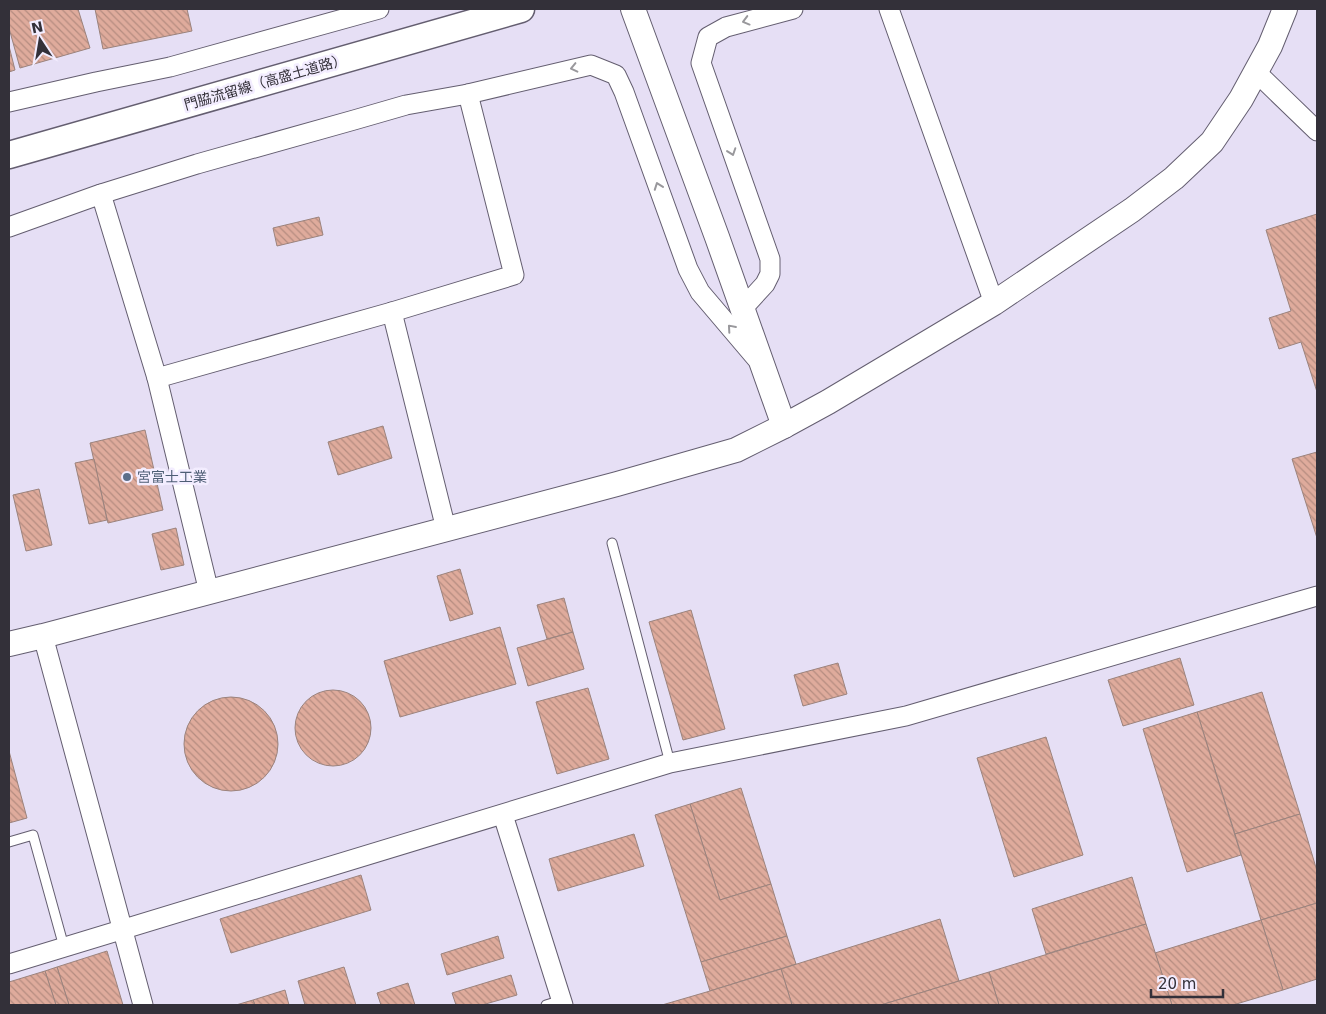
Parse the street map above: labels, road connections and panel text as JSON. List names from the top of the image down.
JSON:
{
  "streets": {
    "main road": ["門脇流留線（高盛土道路）"]
  },
  "places": ["宮富士工業"],
  "scale_bar": "20 m",
  "north": "top"
}
